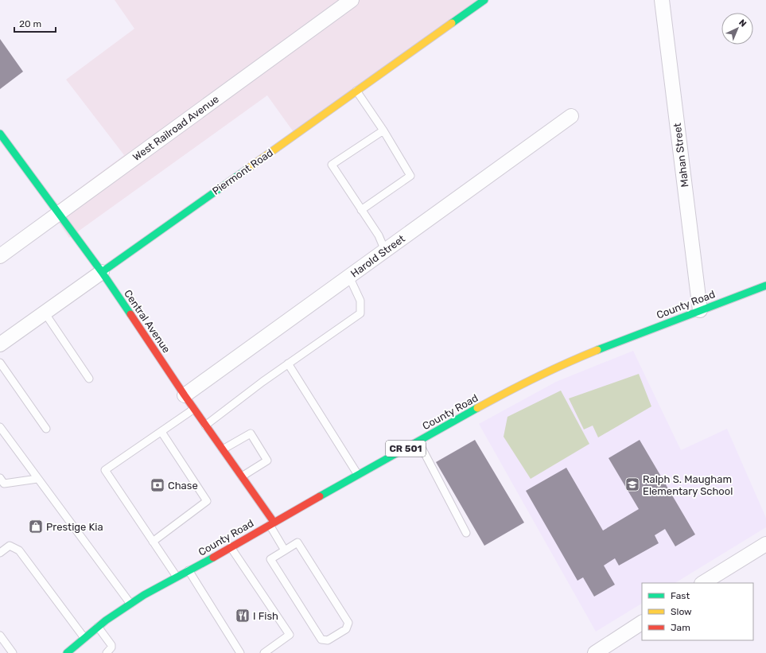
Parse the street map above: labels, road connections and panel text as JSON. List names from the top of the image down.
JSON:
{
  "streets": {
    "street": [
      "West Railroad Avenue",
      "Mahan Street",
      "Piermont Road",
      "Harold Street",
      "County Road",
      "Central Avenue",
      "CR 501"
    ]
  },
  "crossings": [
    ["West Railroad Avenue", "Central Avenue"],
    ["Mahan Street", "County Road"],
    ["Piermont Road", "Central Avenue"],
    ["Harold Street", "Central Avenue"],
    ["County Road", "Central Avenue"]
  ],
  "places": {
    "school or university": ["Ralph S. Maugham Elementary School"],
    "bank": ["Chase"],
    "shop": ["Prestige Kia"],
    "restaurant": ["I Fish"]
  },
  "legend": ["Fast", "Slow", "Jam"],
  "scale_bar": "20 m",
  "north": "top right"
}
